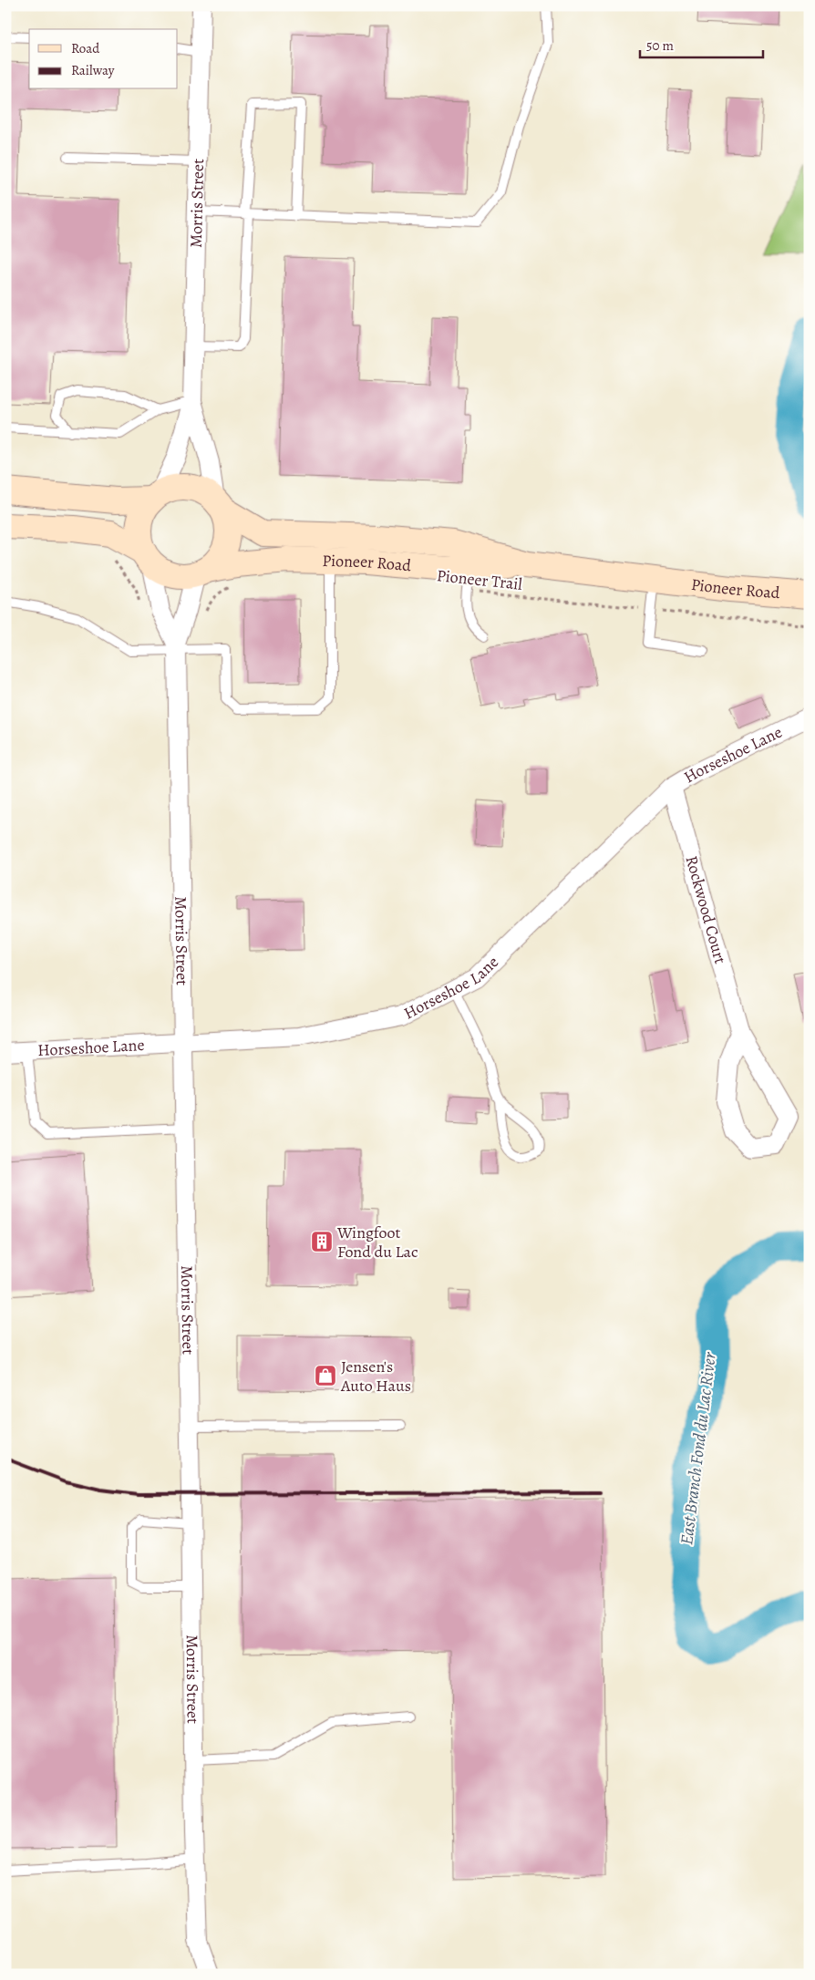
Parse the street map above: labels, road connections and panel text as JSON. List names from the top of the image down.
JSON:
{
  "streets": {
    "main road": ["Pioneer Road"],
    "street": ["Morris Street", "Horseshoe Lane", "Rockwood Court"],
    "path": ["Pioneer Trail"]
  },
  "crossings": [
    ["Morris Street", "Pioneer Road"],
    ["Morris Street", "Horseshoe Lane"],
    ["Pioneer Road", "Pioneer Trail"],
    ["Horseshoe Lane", "Rockwood Court"]
  ],
  "water": ["East Branch Fond du Lac River"],
  "places": {
    "building": ["Wingfoot Fond du Lac"],
    "shop": ["Jensen's Auto Haus"]
  },
  "legend": ["Road", "Railway"],
  "scale_bar": "50 m"
}
